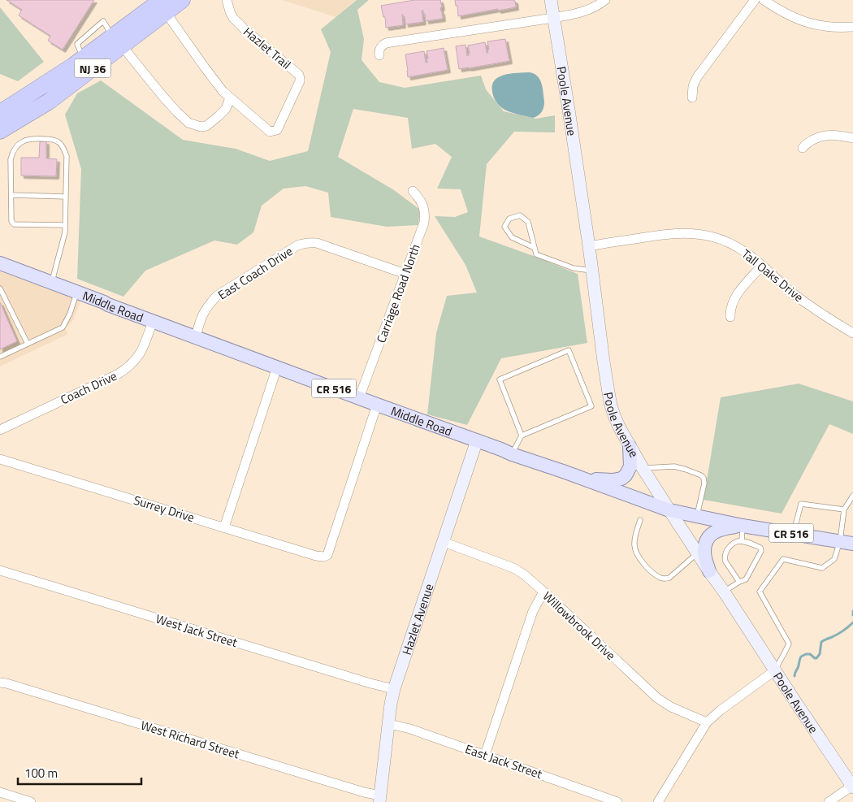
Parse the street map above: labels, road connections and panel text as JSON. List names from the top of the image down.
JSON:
{
  "streets": {
    "highway": ["NJ 36"],
    "main road": ["Middle Road", "CR 516"],
    "street": [
      "Hazlet Trail",
      "Poole Avenue",
      "East Coach Drive",
      "Tall Oaks Drive",
      "Carriage Road North",
      "Coach Drive",
      "Surrey Drive",
      "Hazlet Avenue",
      "Willowbrook Drive",
      "West Jack Street",
      "West Richard Street",
      "East Jack Street"
    ]
  },
  "crossings": [
    ["Hazlet Trail", "NJ 36"],
    ["Poole Avenue", "Tall Oaks Drive"],
    ["Poole Avenue", "Middle Road"],
    ["East Coach Drive", "Carriage Road North"],
    ["East Coach Drive", "Middle Road"],
    ["Carriage Road North", "Middle Road"],
    ["Middle Road", "Coach Drive"],
    ["Middle Road", "Surrey Drive"],
    ["Middle Road", "Hazlet Avenue"],
    ["Hazlet Avenue", "Willowbrook Drive"],
    ["Hazlet Avenue", "West Jack Street"],
    ["Hazlet Avenue", "West Richard Street"],
    ["Hazlet Avenue", "East Jack Street"]
  ],
  "scale_bar": "100 m"
}
